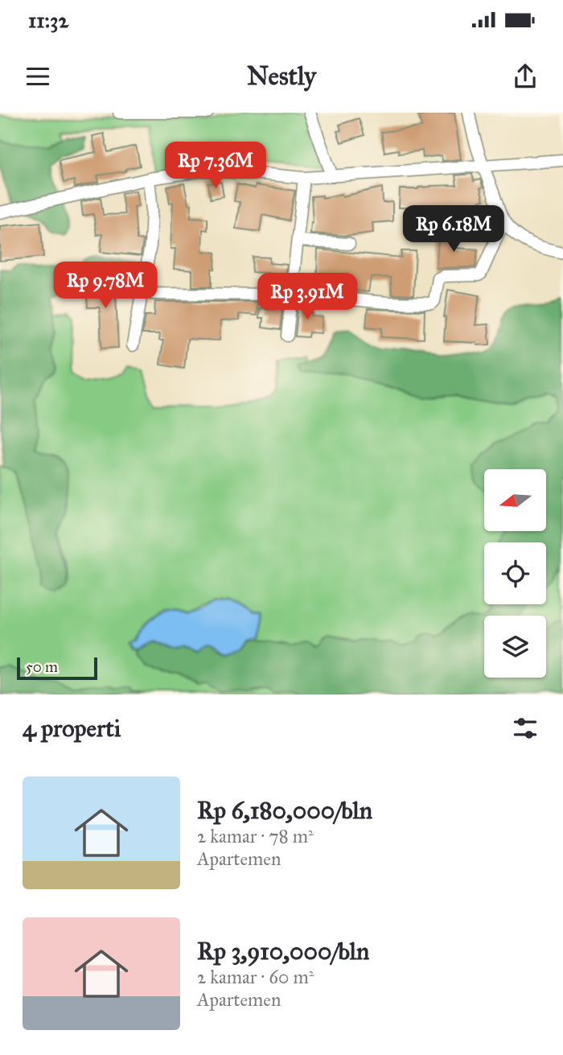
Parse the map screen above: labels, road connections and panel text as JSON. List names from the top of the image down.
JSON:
{
  "scale_bar": "50 m",
  "north": "left",
  "page": {
    "status": "11:32",
    "header": "Nestly",
    "price": [
      "Rp 7.36M",
      "Rp 6.18M",
      "Rp 9.78M",
      "Rp 3.91M"
    ],
    "scale": "50 m",
    "heading": "4 properti",
    "list": [
      {
        "name": "Rp 6,180,000/bln",
        "note": "2 kamar · 78 m² · Apartemen"
      },
      {
        "name": "Rp 3,910,000/bln",
        "note": "2 kamar · 60 m² · Apartemen"
      }
    ]
  }
}
